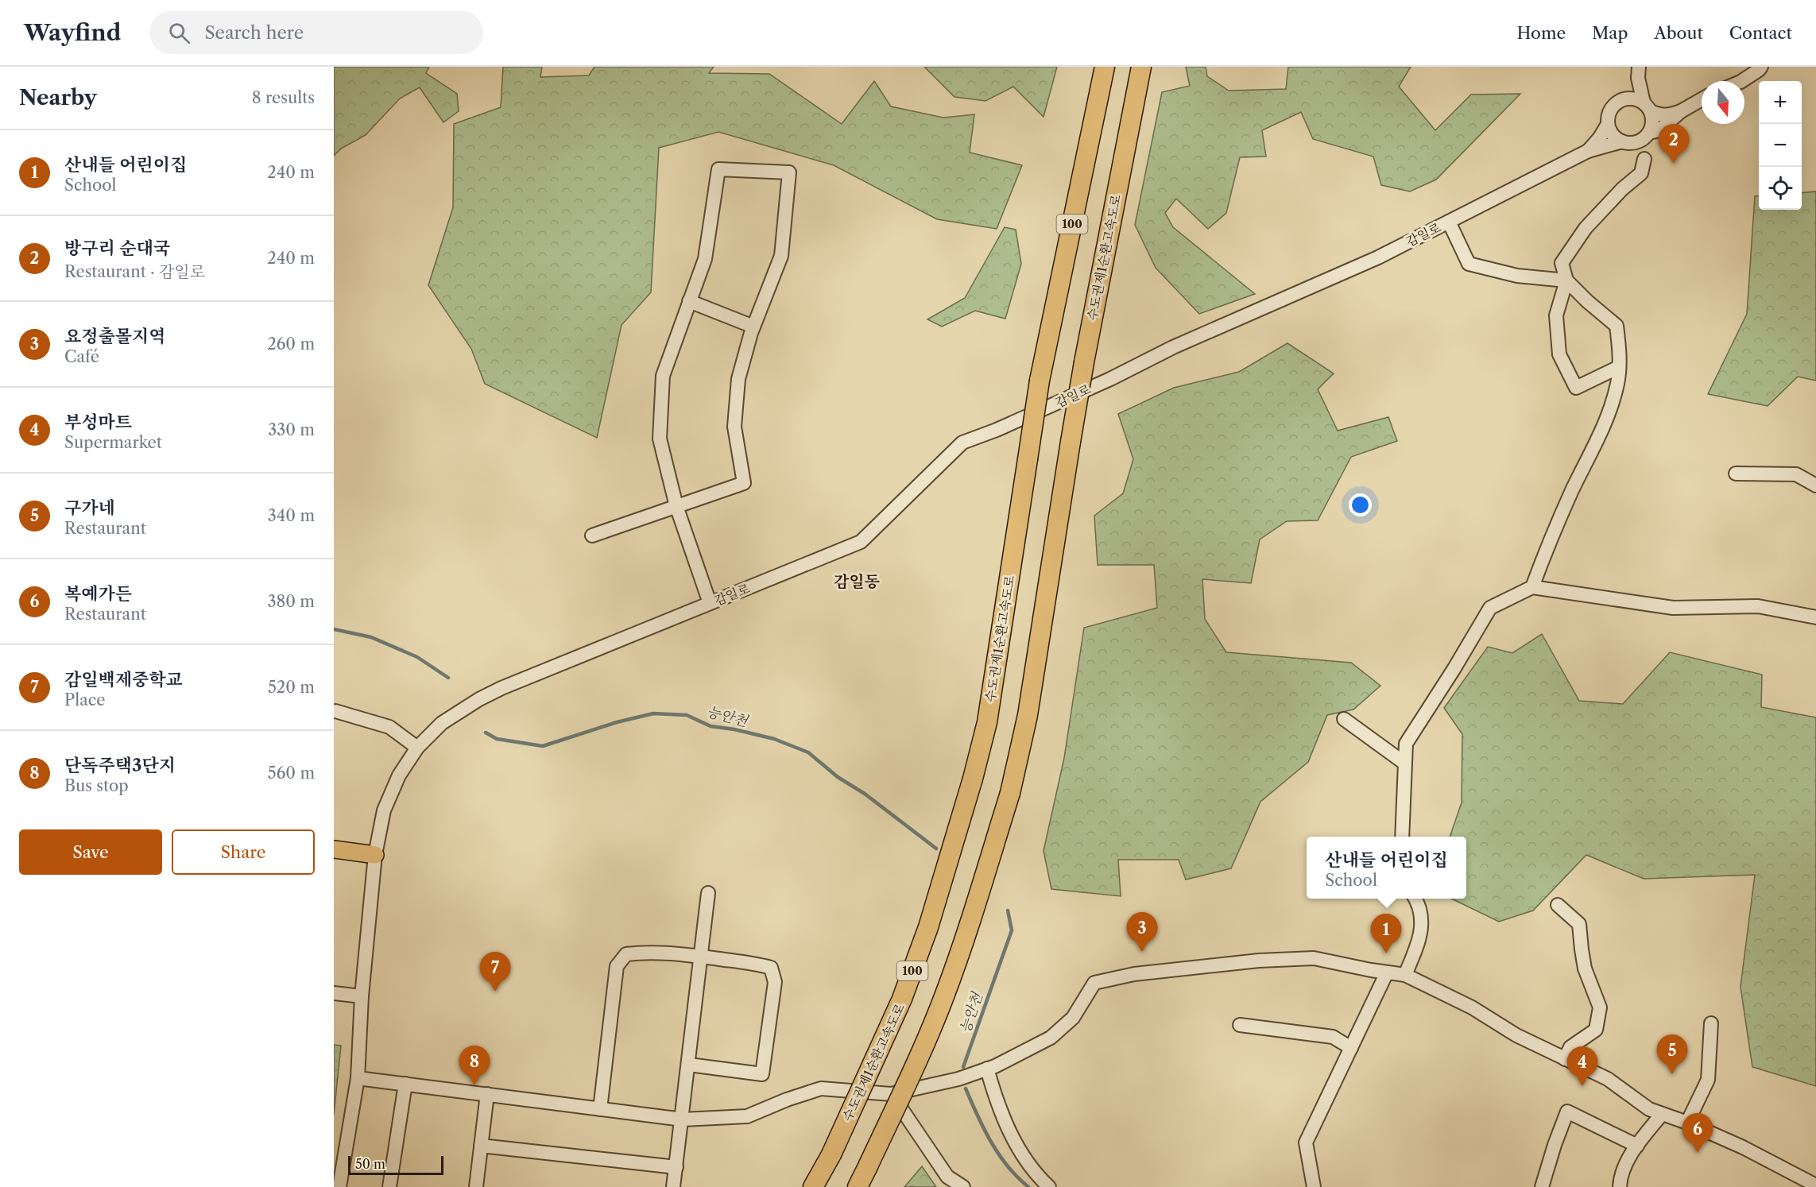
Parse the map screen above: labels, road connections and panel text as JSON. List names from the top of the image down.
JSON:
{
  "streets": {
    "highway": ["100", "수도권제1순환고속도로"],
    "street": ["감일로"]
  },
  "districts": ["감일동"],
  "water": ["능안천"],
  "scale_bar": "50 m",
  "north": "bottom",
  "page": {
    "header": "Wayfind",
    "search": "Search here",
    "nav": [
      "Home",
      "Map",
      "About",
      "Contact"
    ],
    "heading": ["Nearby", "8 results"],
    "map_buttons": ["+", "−"],
    "pins": [
      "2",
      "3",
      "1",
      "7",
      "5",
      "8",
      "4",
      "6"
    ],
    "list": [
      {
        "mark": "1",
        "name": "산내들 어린이집",
        "note": "School",
        "value": "240 m"
      },
      {
        "mark": "2",
        "name": "방구리 순대국",
        "note": "Restaurant · 감일로",
        "value": "240 m"
      },
      {
        "mark": "3",
        "name": "요정출몰지역",
        "note": "Café",
        "value": "260 m"
      },
      {
        "mark": "4",
        "name": "부성마트",
        "note": "Supermarket",
        "value": "330 m"
      },
      {
        "mark": "5",
        "name": "구가네",
        "note": "Restaurant",
        "value": "340 m"
      },
      {
        "mark": "6",
        "name": "복예가든",
        "note": "Restaurant",
        "value": "380 m"
      },
      {
        "mark": "7",
        "name": "감일백제중학교",
        "note": "Place",
        "value": "520 m"
      },
      {
        "mark": "8",
        "name": "단독주택3단지",
        "note": "Bus stop",
        "value": "560 m"
      }
    ],
    "buttons": ["Save", "Share"],
    "popup": ["산내들 어린이집", "School"],
    "scale": "50 m"
  }
}
